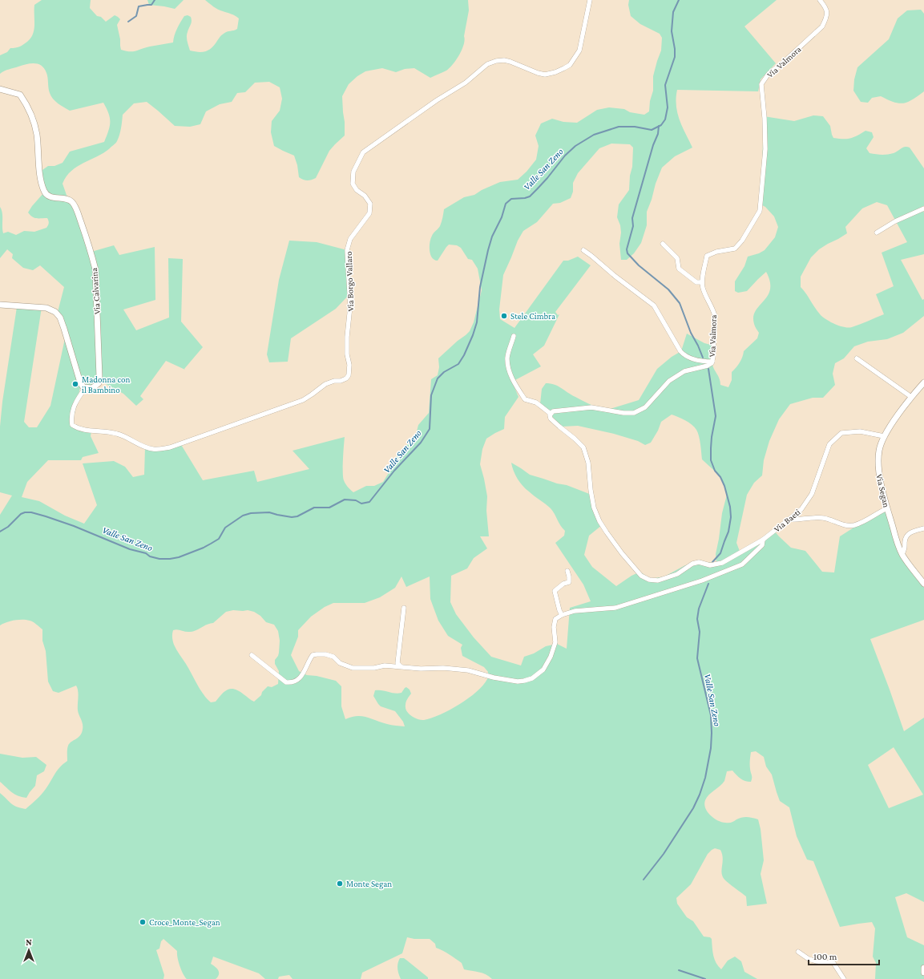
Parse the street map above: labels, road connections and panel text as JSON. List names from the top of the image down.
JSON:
{
  "streets": {
    "street": [
      "Via Valmora",
      "Via Borgo Vallaro",
      "Via Calvarina",
      "Via Segan",
      "Via Baeti"
    ]
  },
  "crossings": [
    ["Via Borgo Vallaro", "Via Calvarina"],
    ["Via Segan", "Via Baeti"]
  ],
  "water": ["Valle San Zeno"],
  "places": [
    "Stele Cimbra",
    "Madonna con il Bambino",
    "Monte Segan",
    "Croce_Monte_Segan"
  ],
  "scale_bar": "100 m",
  "north": "top"
}
